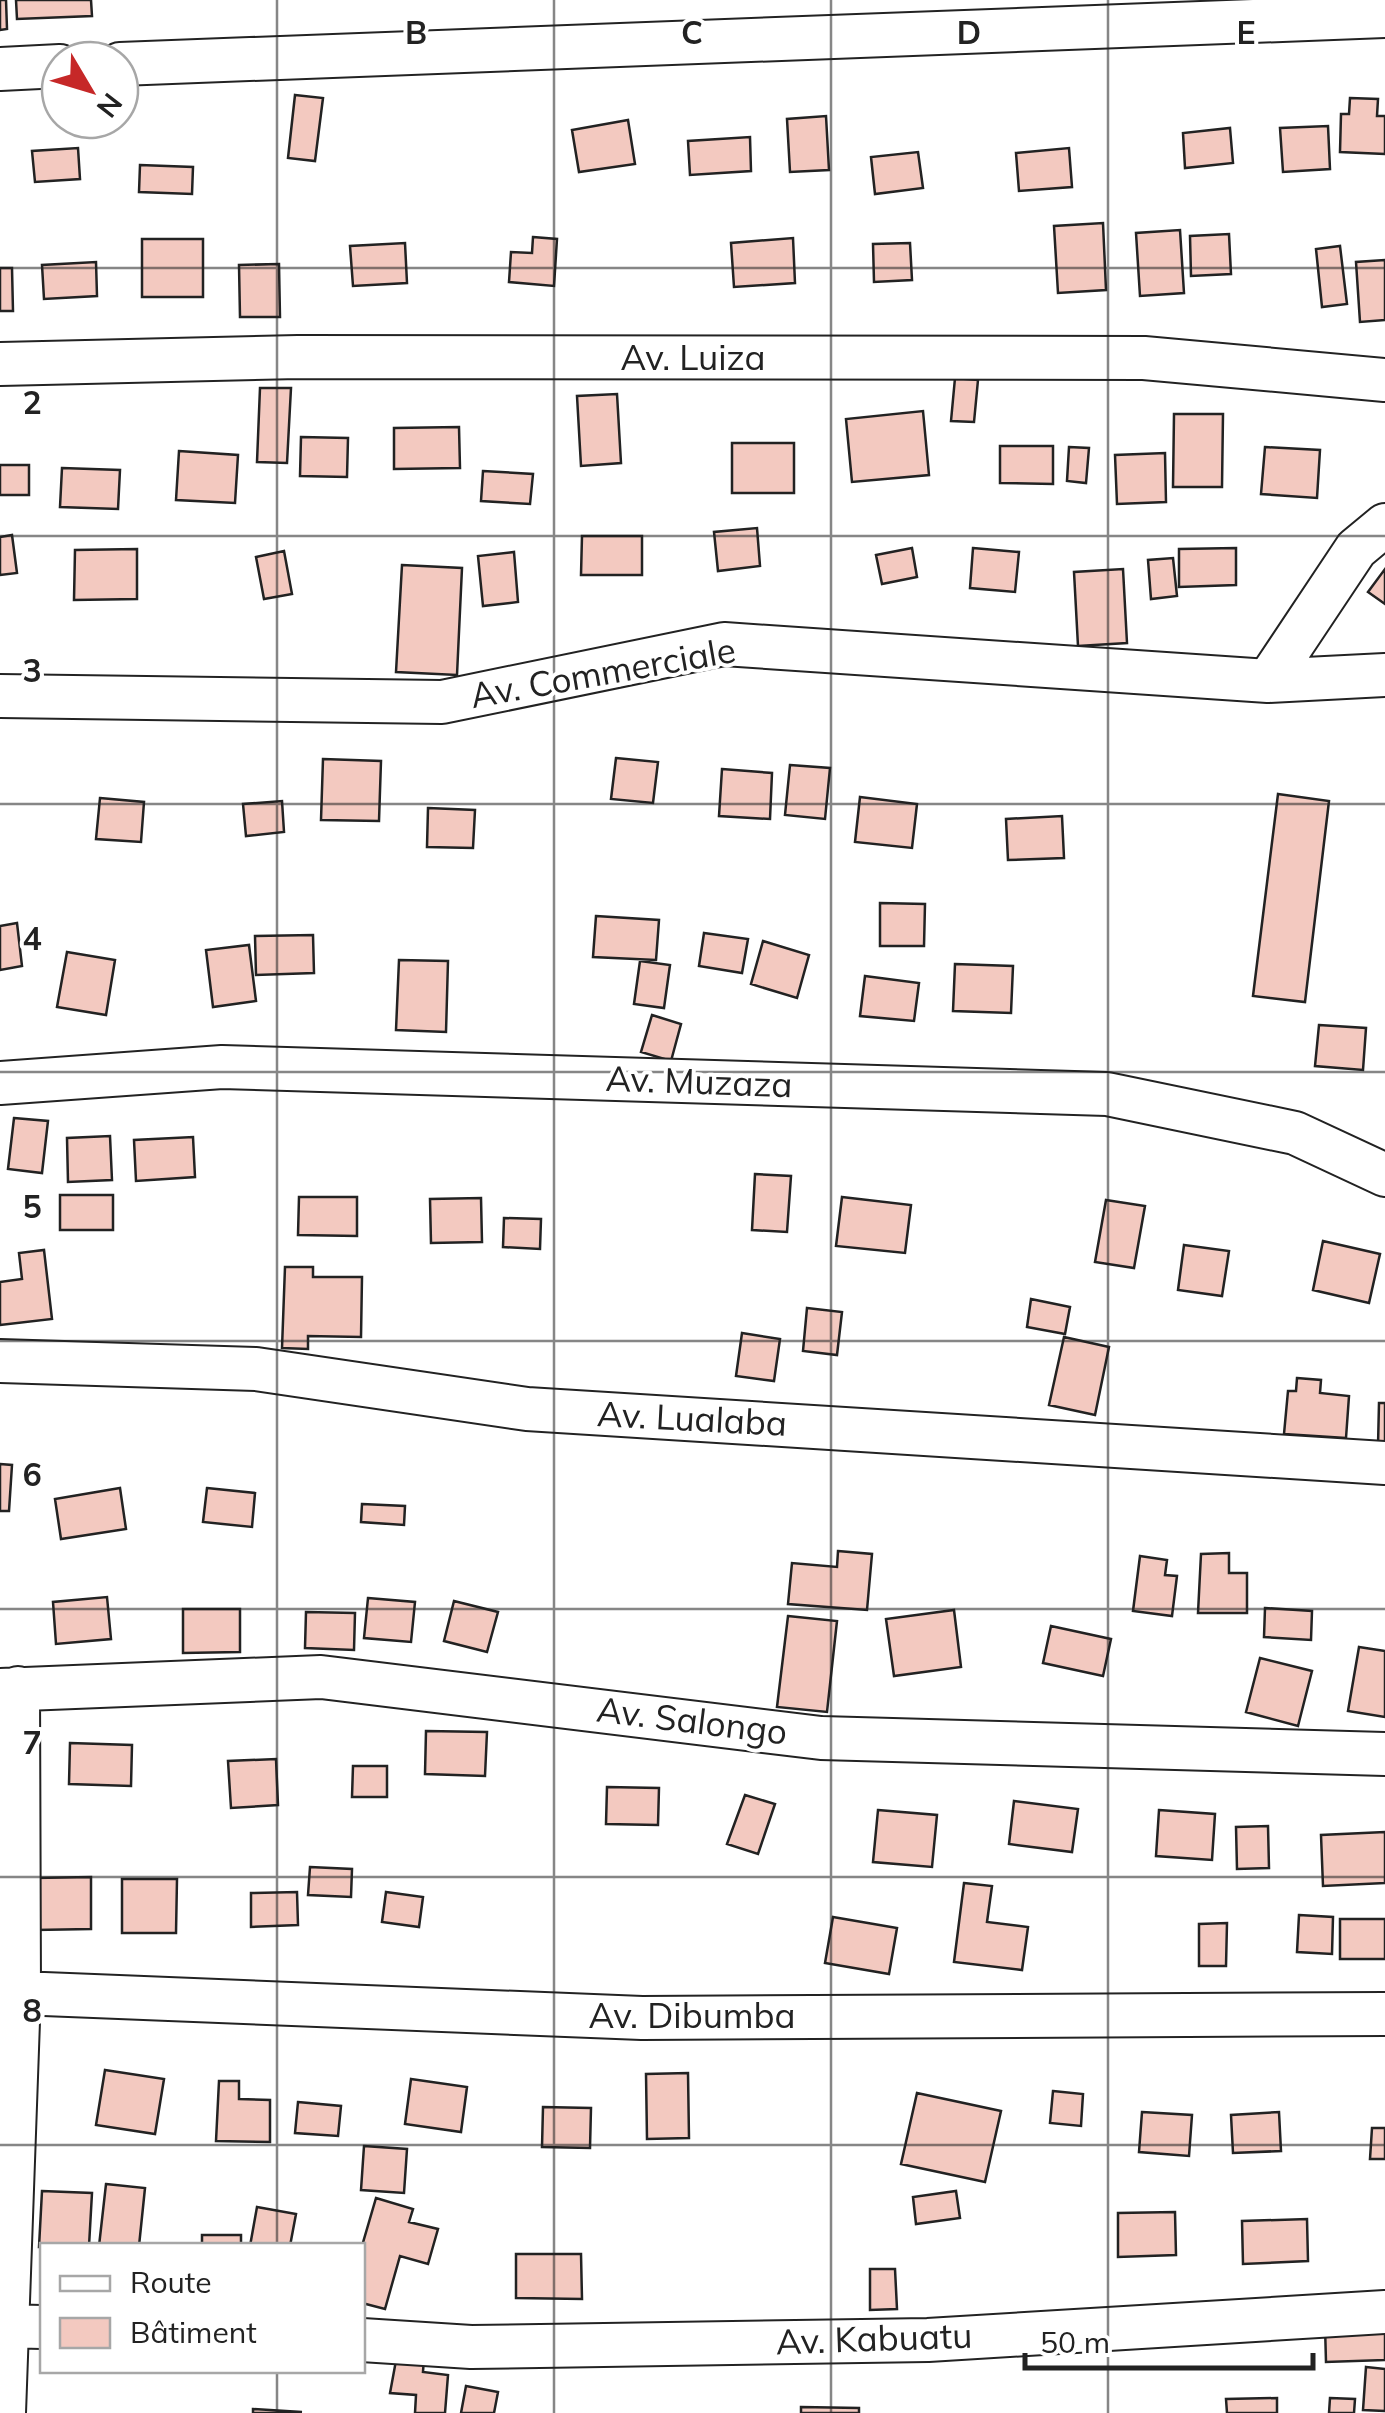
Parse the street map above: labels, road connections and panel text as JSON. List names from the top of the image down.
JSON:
{
  "streets": {
    "street": [
      "Av. Luiza",
      "Av. Commerciale",
      "Av. Muzaza",
      "Av. Lualaba",
      "Av. Salongo",
      "Av. Dibumba",
      "Av. Kabuatu"
    ]
  },
  "legend": ["Route", "Bâtiment"],
  "scale_bar": "50 m",
  "north": "bottom right",
  "grid": {
    "columns": [
      "B",
      "C",
      "D",
      "E"
    ],
    "rows": [
      "2",
      "3",
      "4",
      "5",
      "6",
      "7",
      "8"
    ]
  }
}
